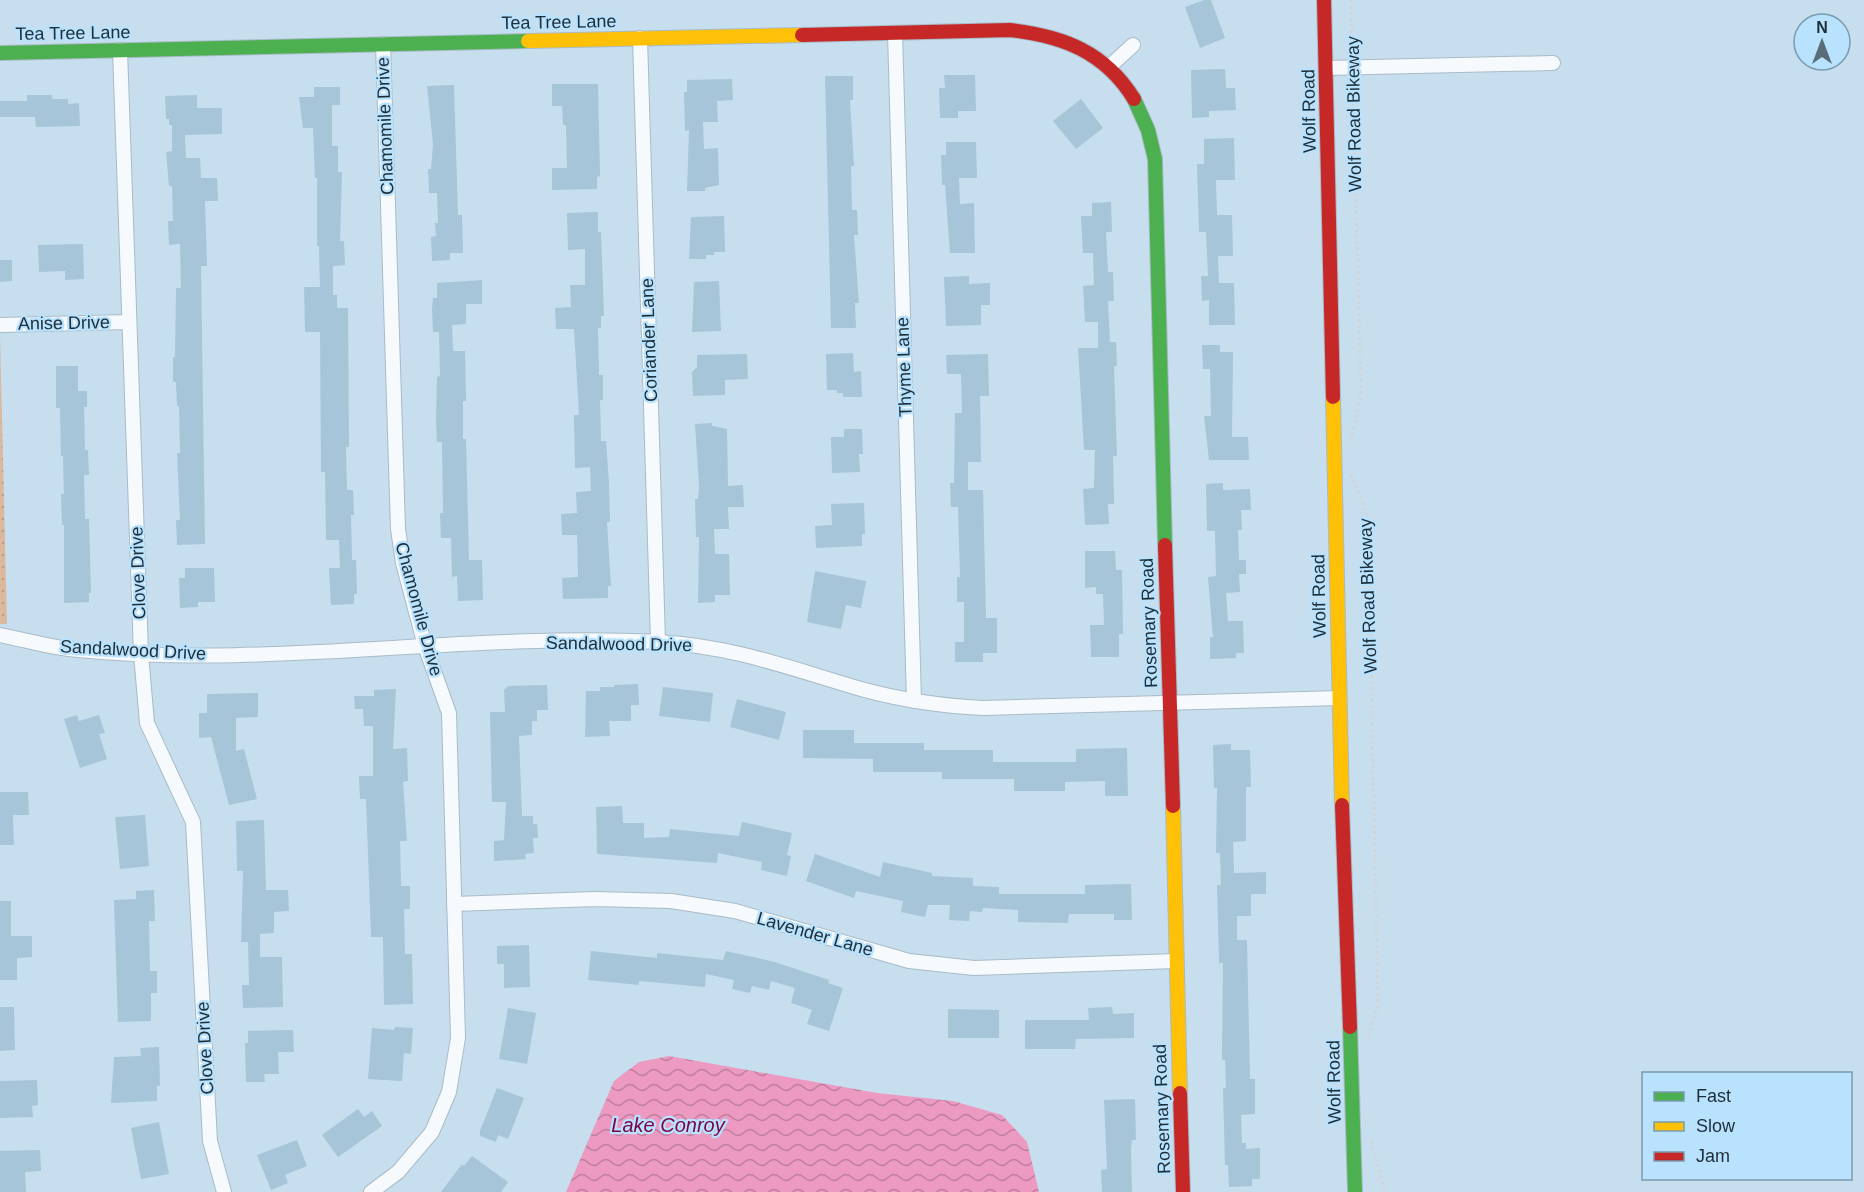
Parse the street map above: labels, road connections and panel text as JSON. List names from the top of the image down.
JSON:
{
  "streets": {
    "street": [
      "Tea Tree Lane",
      "Wolf Road",
      "Chamomile Drive",
      "Anise Drive",
      "Coriander Lane",
      "Thyme Lane",
      "Clove Drive",
      "Rosemary Road",
      "Sandalwood Drive",
      "Lavender Lane"
    ],
    "path": ["Wolf Road Bikeway"]
  },
  "crossings": [
    ["Tea Tree Lane", "Chamomile Drive"],
    ["Tea Tree Lane", "Coriander Lane"],
    ["Tea Tree Lane", "Thyme Lane"],
    ["Tea Tree Lane", "Clove Drive"],
    ["Tea Tree Lane", "Rosemary Road"],
    ["Wolf Road", "Sandalwood Drive"],
    ["Chamomile Drive", "Sandalwood Drive"],
    ["Chamomile Drive", "Lavender Lane"],
    ["Anise Drive", "Clove Drive"],
    ["Coriander Lane", "Sandalwood Drive"],
    ["Thyme Lane", "Sandalwood Drive"],
    ["Clove Drive", "Sandalwood Drive"],
    ["Rosemary Road", "Sandalwood Drive"],
    ["Rosemary Road", "Lavender Lane"]
  ],
  "water": ["Lake Conroy"],
  "legend": ["Fast", "Slow", "Jam"],
  "north": "top"
}
